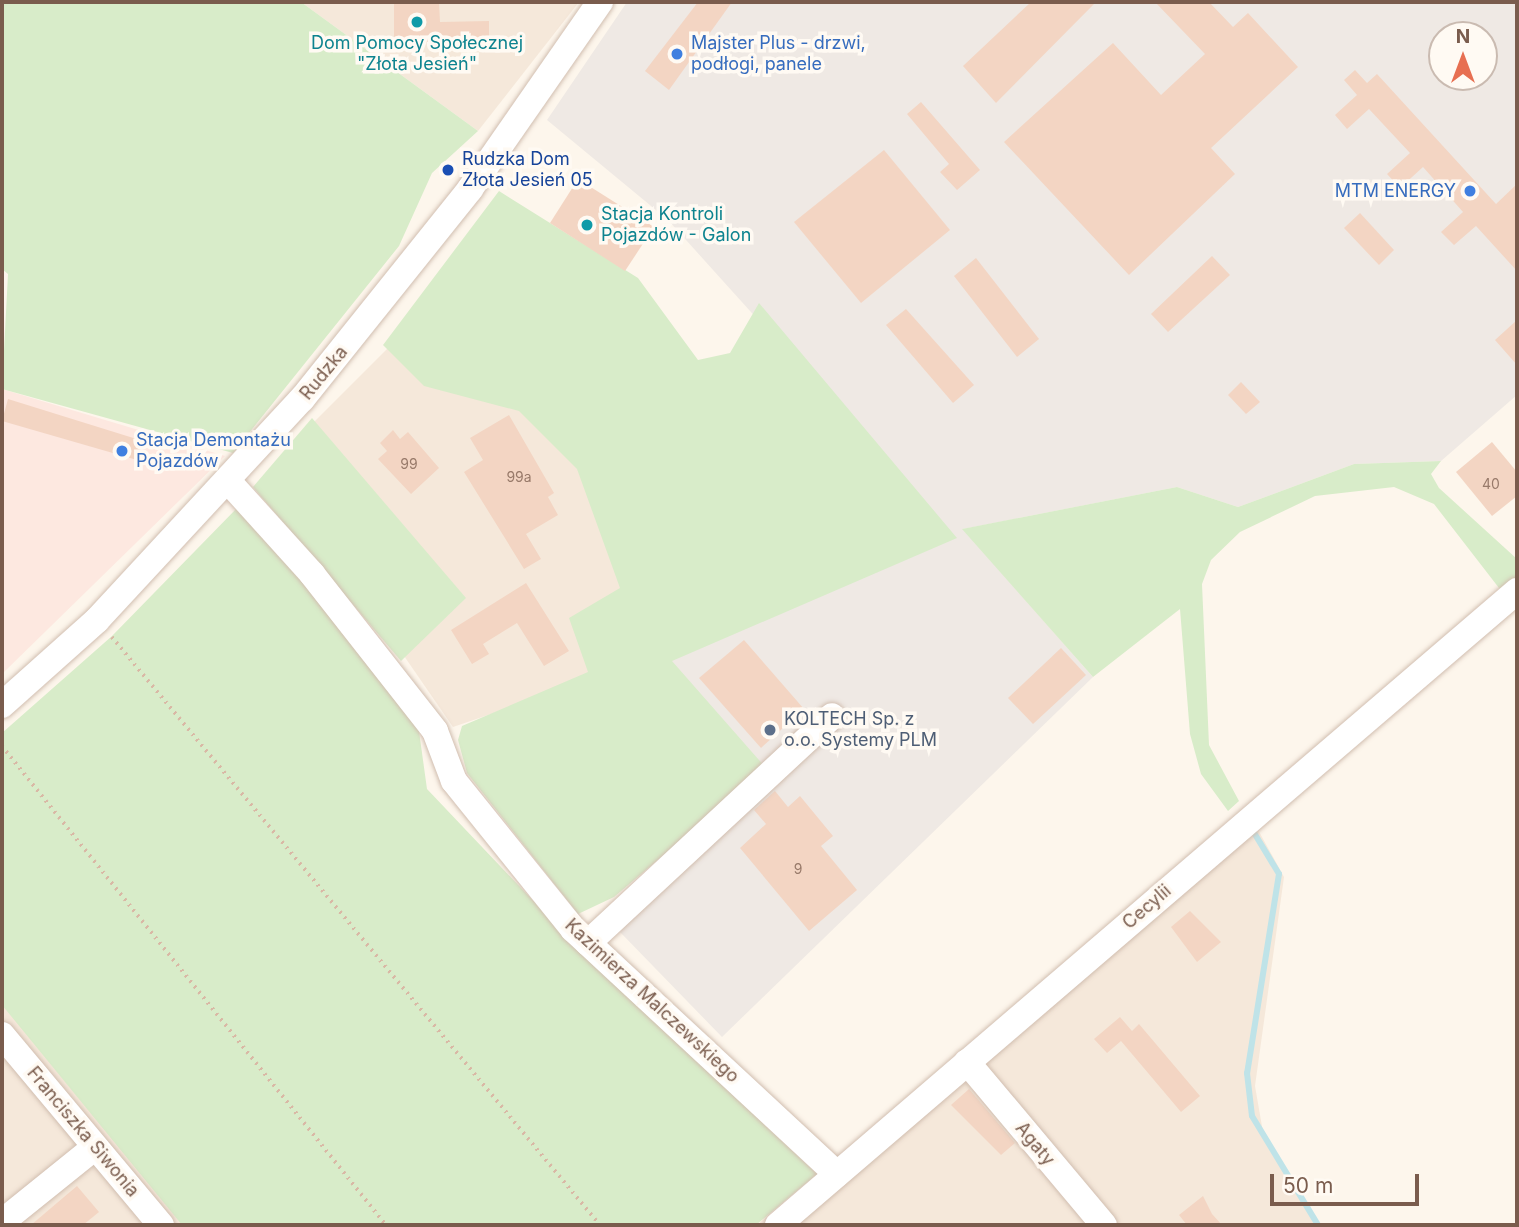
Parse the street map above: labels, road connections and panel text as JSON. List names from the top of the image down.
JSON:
{
  "streets": {
    "street": [
      "Rudzka",
      "Cecylii",
      "Kazimierza Malczewskiego",
      "Franciszka Siwonia",
      "Agaty"
    ]
  },
  "crossings": [
    ["Rudzka", "Kazimierza Malczewskiego"],
    ["Cecylii", "Kazimierza Malczewskiego"],
    ["Cecylii", "Agaty"]
  ],
  "places": [
    "Dom Pomocy Społecznej \"Złota Jesień\"",
    "Majster Plus - drzwi, podłogi, panele",
    "Rudzka Dom Złota Jesień 05",
    "MTM ENERGY",
    "Stacja Kontroli Pojazdów - Galon",
    "Stacja Demontażu Pojazdów",
    "KOLTECH Sp. z o.o. Systemy PLM"
  ],
  "house_numbers": [
    "99",
    "99a",
    "40",
    "9"
  ],
  "scale_bar": "50 m",
  "north": "top"
}
